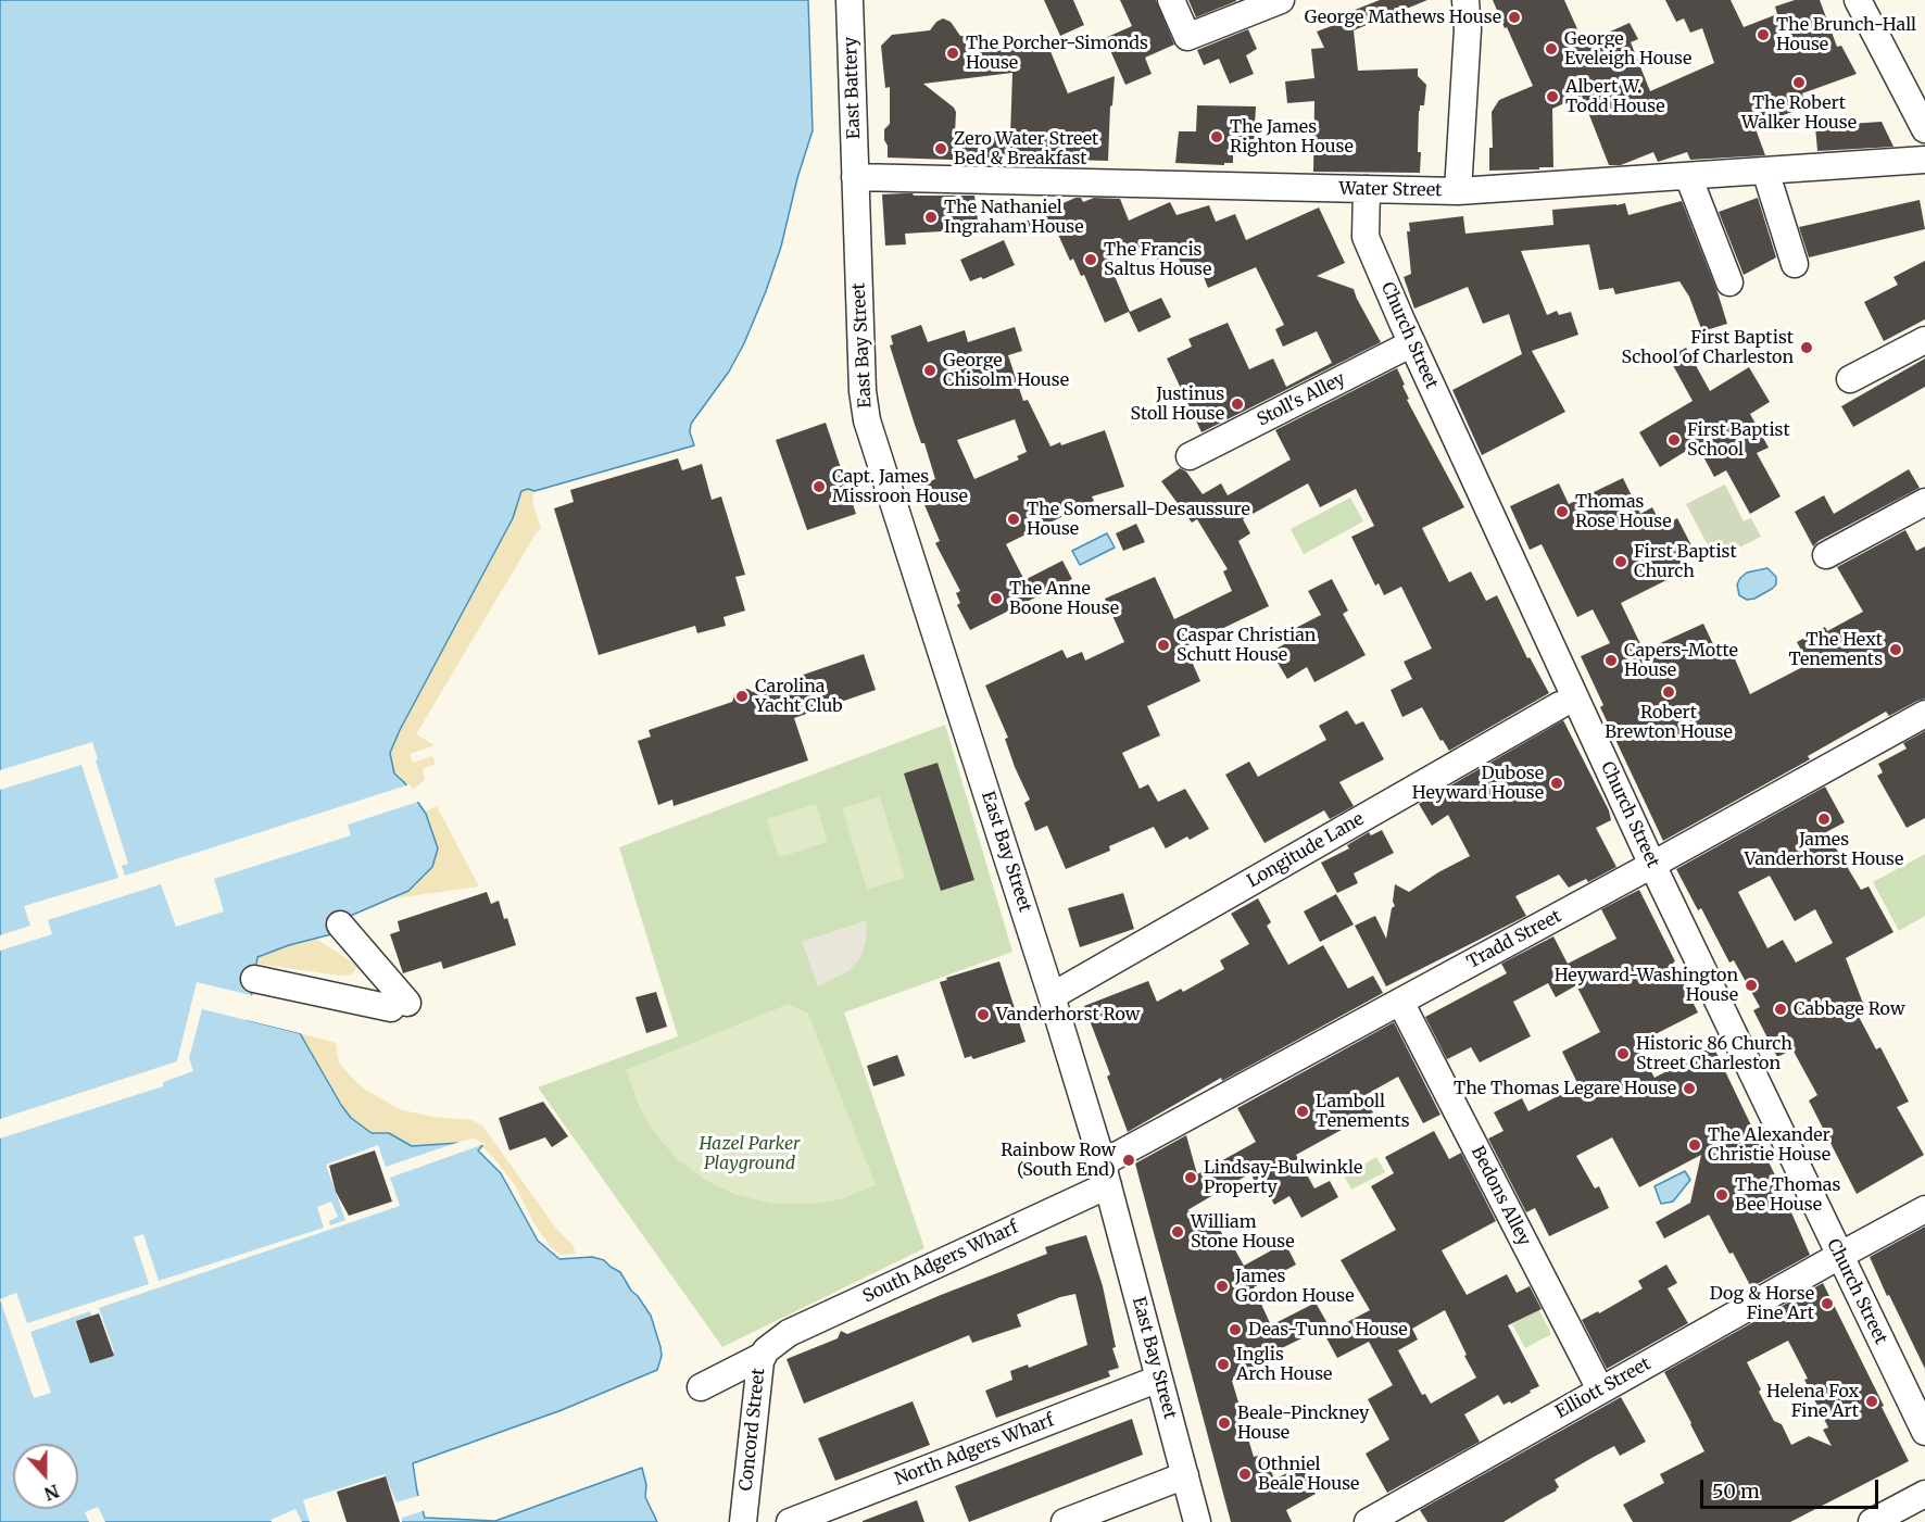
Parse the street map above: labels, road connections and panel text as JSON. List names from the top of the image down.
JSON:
{
  "streets": {
    "street": [
      "East Battery",
      "Water Street",
      "Church Street",
      "East Bay Street",
      "Stoll's Alley",
      "Longitude Lane",
      "Tradd Street",
      "Bedons Alley",
      "South Adgers Wharf",
      "Elliott Street",
      "Concord Street",
      "North Adgers Wharf"
    ]
  },
  "crossings": [
    ["East Battery", "Water Street"],
    ["East Battery", "East Bay Street"],
    ["Water Street", "Church Street"],
    ["Water Street", "East Bay Street"],
    ["Church Street", "Stoll's Alley"],
    ["Church Street", "Tradd Street"],
    ["Church Street", "Elliott Street"],
    ["East Bay Street", "Longitude Lane"],
    ["East Bay Street", "Tradd Street"],
    ["East Bay Street", "South Adgers Wharf"],
    ["East Bay Street", "North Adgers Wharf"],
    ["Tradd Street", "Bedons Alley"],
    ["Tradd Street", "South Adgers Wharf"],
    ["Bedons Alley", "Elliott Street"],
    ["South Adgers Wharf", "Concord Street"]
  ],
  "parks": ["Hazel Parker Playground"],
  "places": [
    "George Mathews House",
    "The Brunch-Hall House",
    "George Eveleigh House",
    "The Porcher-Simonds House",
    "The Robert Walker House",
    "Albert W. Todd House",
    "The James Righton House",
    "Zero Water Street Bed & Breakfast",
    "The Nathaniel Ingraham House",
    "The Francis Saltus House",
    "First Baptist School of Charleston",
    "George Chisolm House",
    "Justinus Stoll House",
    "First Baptist School",
    "Capt. James Missroon House",
    "Thomas Rose House",
    "The Somersall-Desaussure House",
    "First Baptist Church",
    "The Anne Boone House",
    "Caspar Christian Schutt House",
    "The Hext Tenements",
    "Capers-Motte House",
    "Robert Brewton House",
    "Carolina Yacht Club",
    "Dubose Heyward House",
    "James Vanderhorst House",
    "Heyward-Washington House",
    "Cabbage Row",
    "Vanderhorst Row",
    "Historic 86 Church Street Charleston",
    "The Thomas Legare House",
    "Lamboll Tenements",
    "The Alexander Christie House",
    "Rainbow Row (South End)",
    "Lindsay-Bulwinkle Property",
    "The Thomas Bee House",
    "William Stone House",
    "James Gordon House",
    "Dog & Horse Fine Art",
    "Deas-Tunno House",
    "Inglis Arch House",
    "Helena Fox Fine Art",
    "Beale-Pinckney House",
    "Othniel Beale House"
  ],
  "scale_bar": "50 m",
  "north": "bottom"
}
